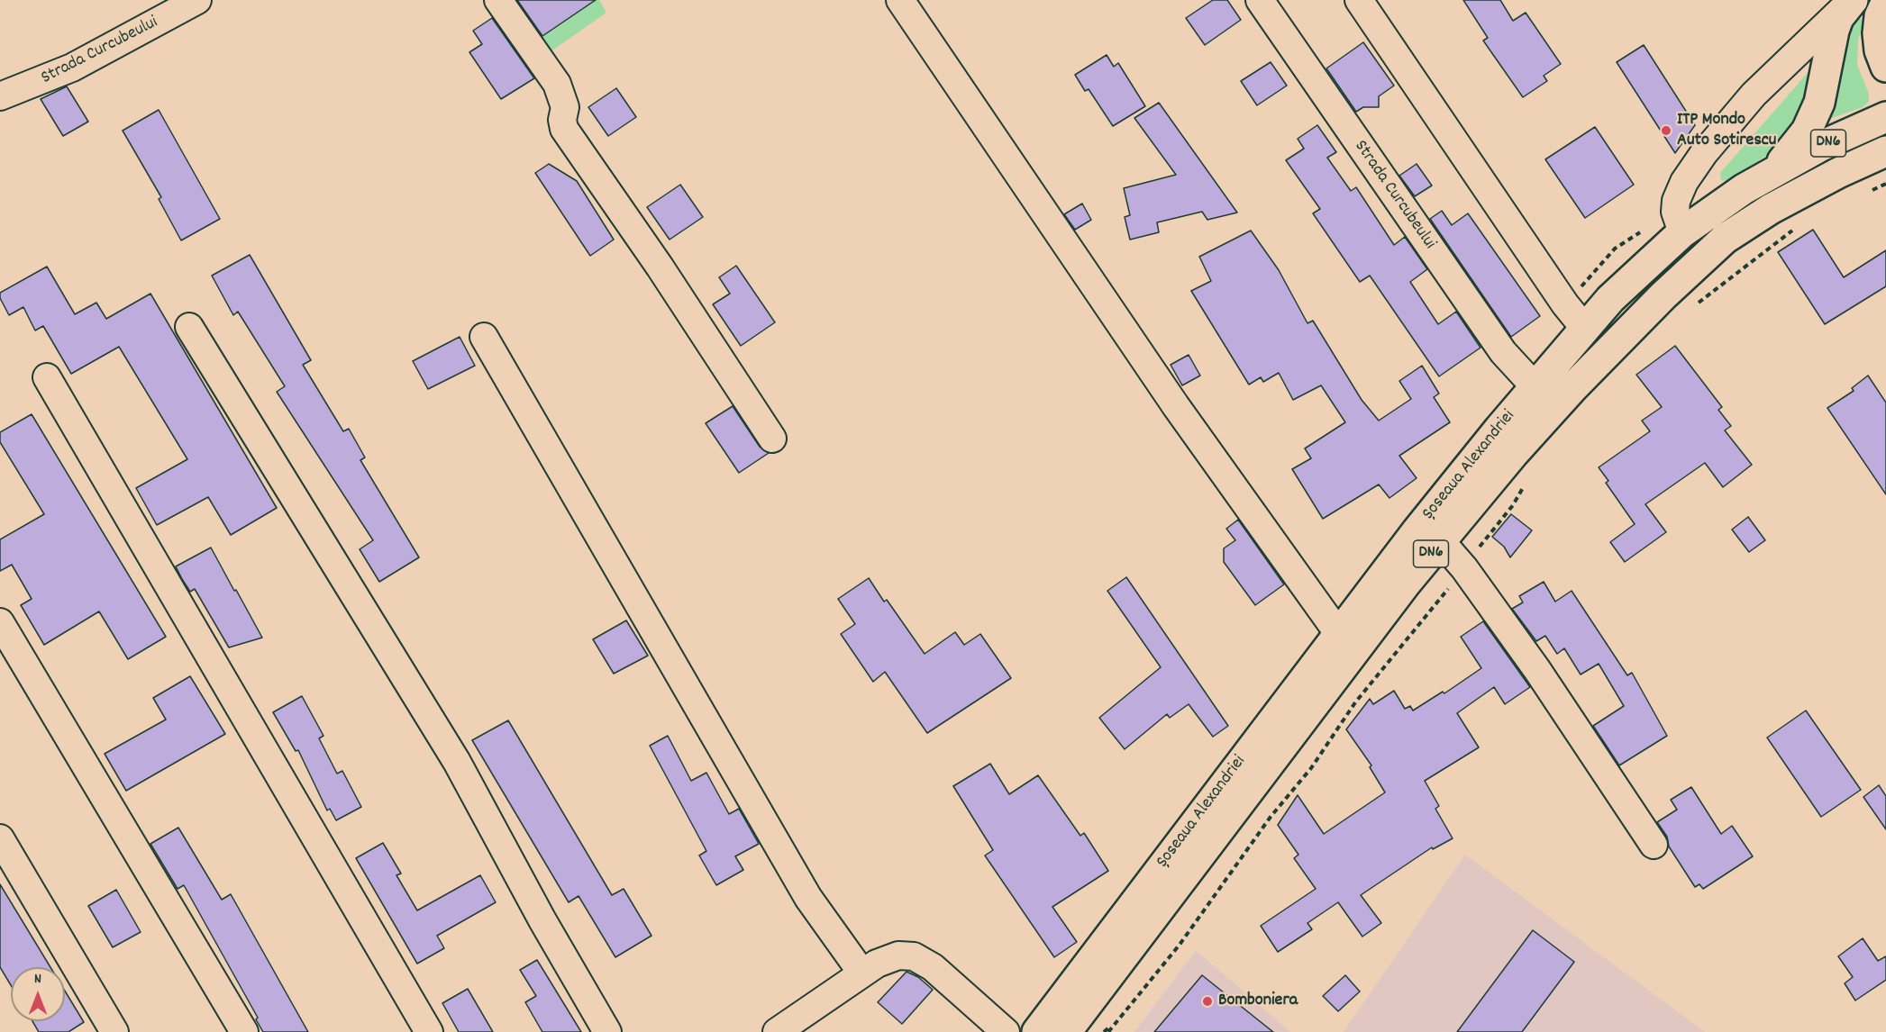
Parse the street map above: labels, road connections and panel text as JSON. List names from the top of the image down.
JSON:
{
  "streets": {
    "highway": ["DN6", "Șoseaua Alexandriei"],
    "street": ["Strada Curcubeului"]
  },
  "crossings": [
    ["Strada Curcubeului", "Șoseaua Alexandriei"]
  ],
  "places": ["ITP Mondo Auto Sotirescu", "Bomboniera"],
  "north": "top"
}
